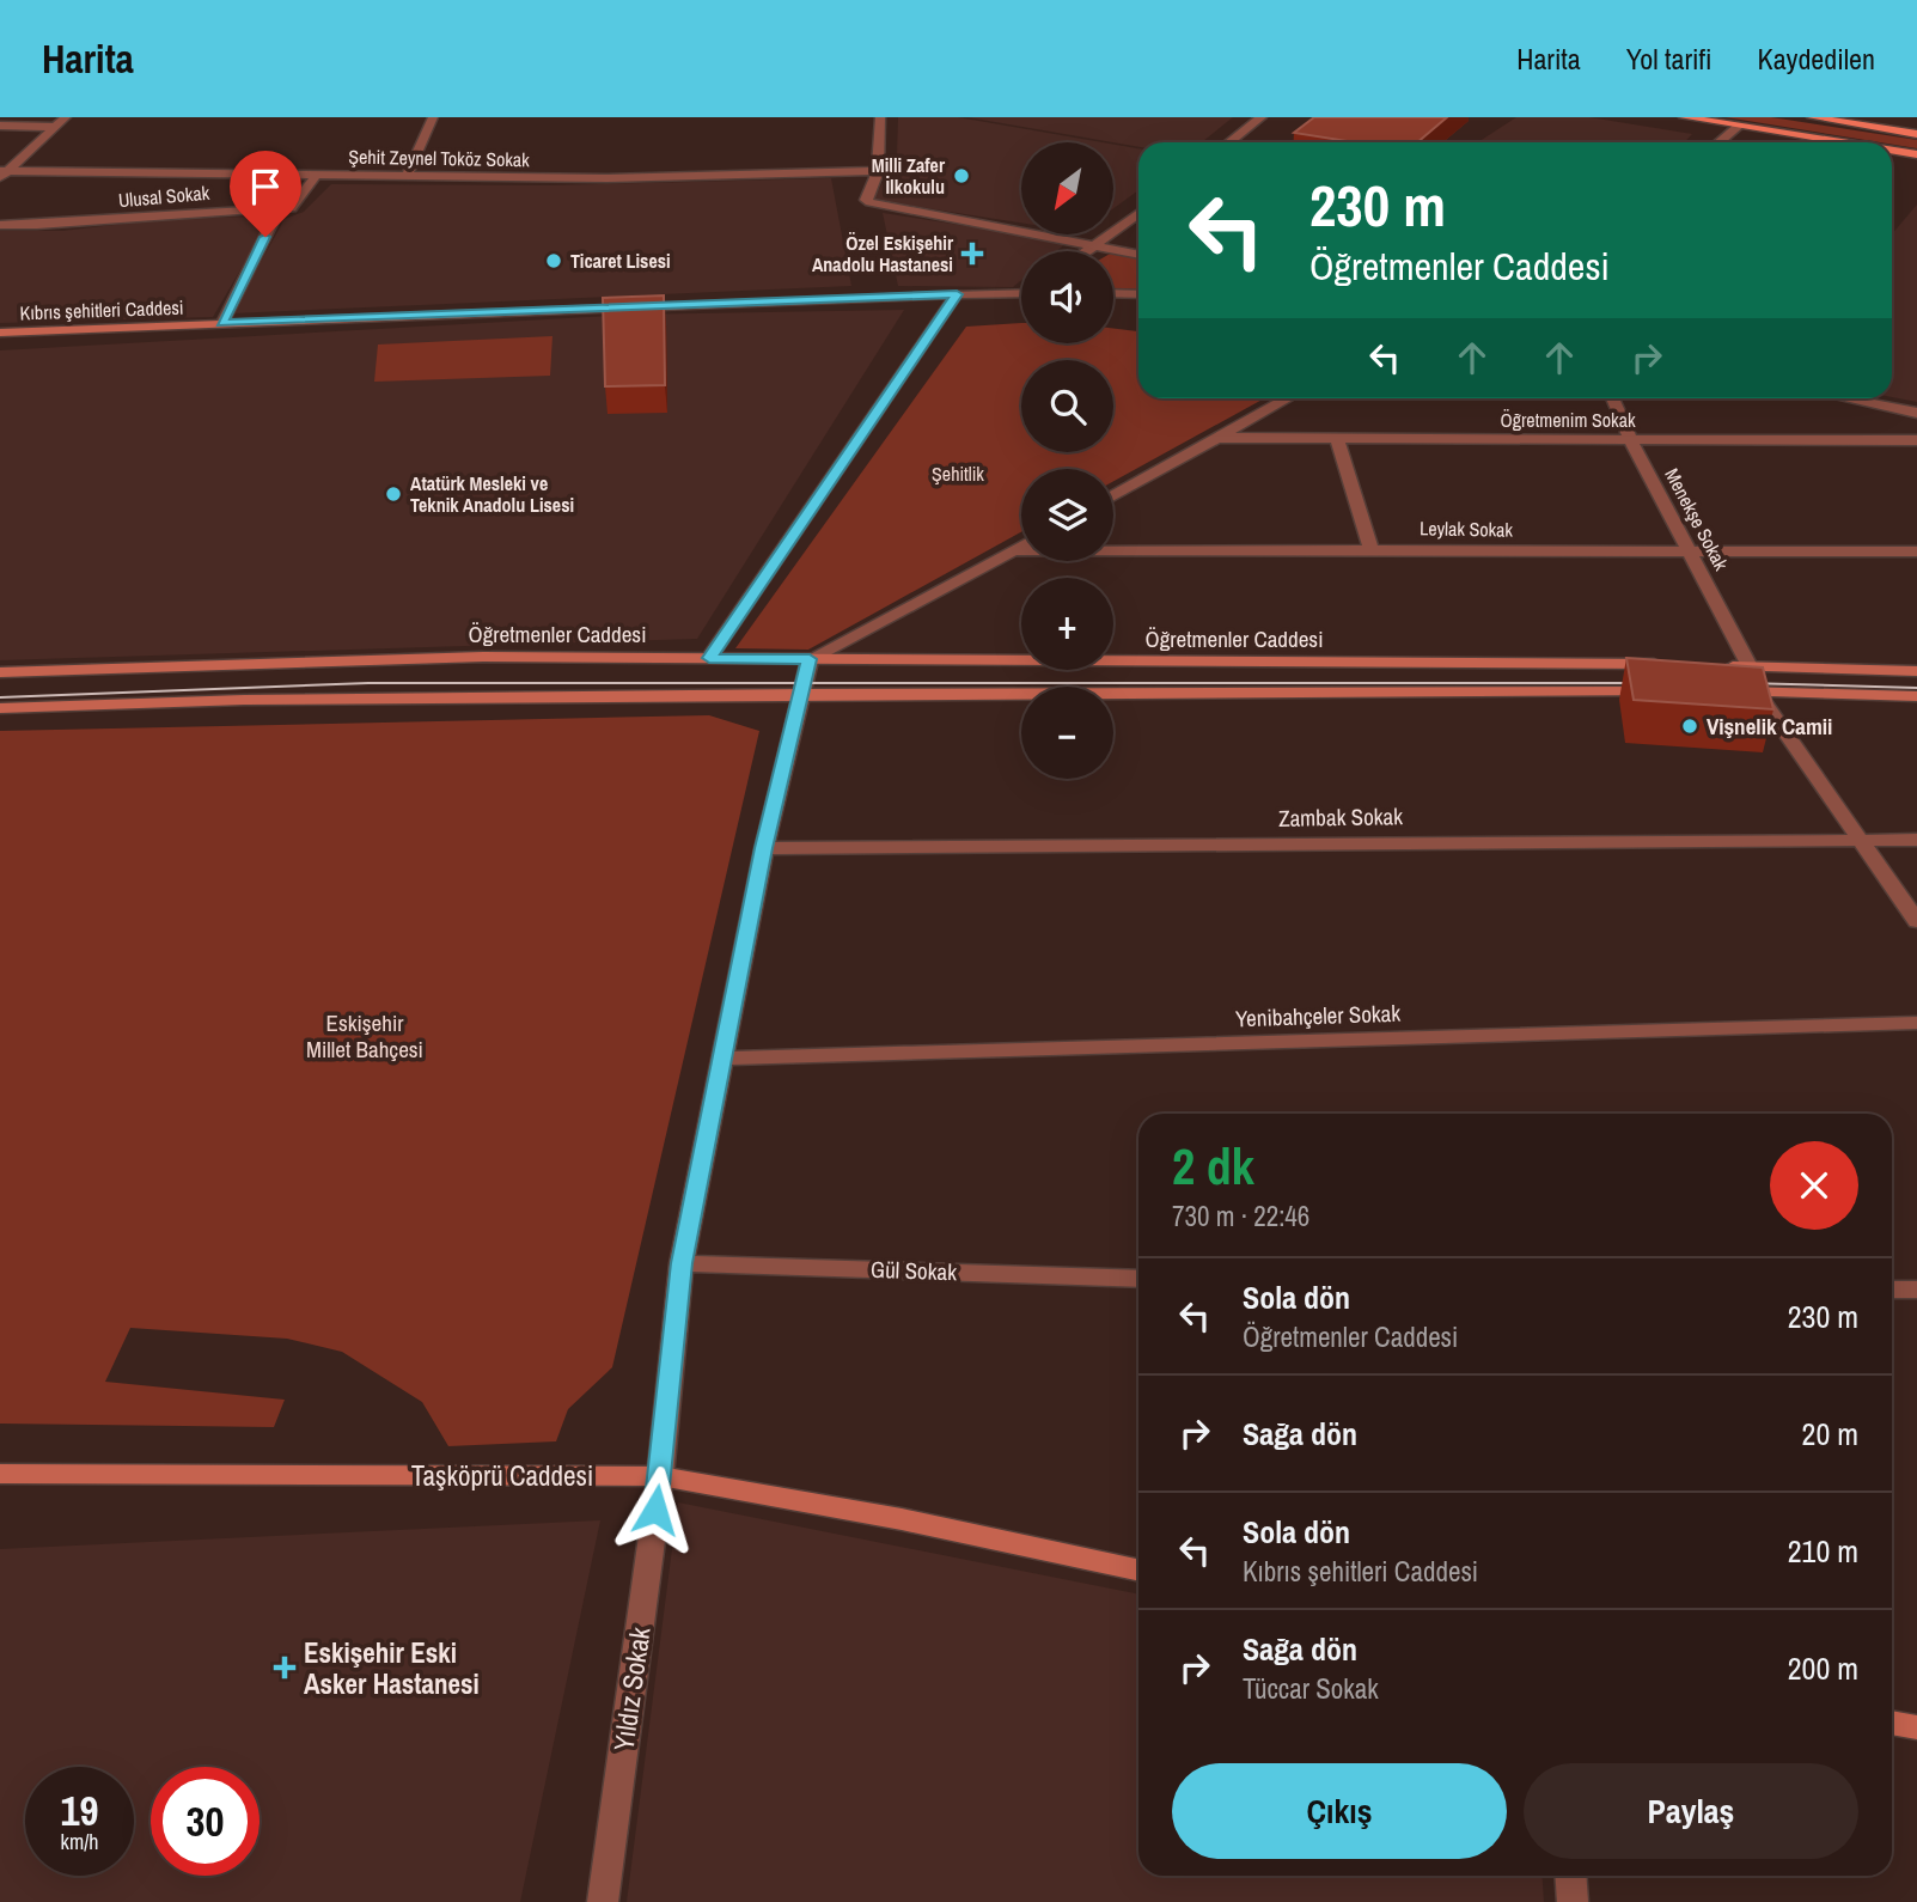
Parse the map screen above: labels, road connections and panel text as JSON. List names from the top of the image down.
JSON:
{
  "streets": {
    "main road": ["Kıbrıs şehitleri Caddesi", "Öğretmenler Caddesi", "Taşköprü Caddesi"],
    "street": [
      "Şehit Zeynel Toköz Sokak",
      "Ulusal Sokak",
      "Öğretmenim Sokak",
      "Menekşe Sokak",
      "Leylak Sokak",
      "Zambak Sokak",
      "Yenibahçeler Sokak",
      "Gül Sokak",
      "Yıldız Sokak"
    ]
  },
  "crossings": [
    ["Öğretmenim Sokak", "Menekşe Sokak"],
    ["Menekşe Sokak", "Leylak Sokak"],
    ["Öğretmenler Caddesi", "Yıldız Sokak"],
    ["Zambak Sokak", "Yıldız Sokak"],
    ["Yenibahçeler Sokak", "Yıldız Sokak"],
    ["Gül Sokak", "Yıldız Sokak"],
    ["Taşköprü Caddesi", "Yıldız Sokak"]
  ],
  "parks": ["Şehitlik", "Eskişehir Millet Bahçesi"],
  "places": {
    "other": [
      "Milli Zafer İlkokulu",
      "Ticaret Lisesi",
      "Atatürk Mesleki ve Teknik Anadolu Lisesi",
      "Vişnelik Camii"
    ],
    "health": ["Özel Eskişehir Anadolu Hastanesi", "Eskişehir Eski Asker Hastanesi"]
  },
  "north": "bottom left",
  "page": {
    "header": "Harita",
    "nav": ["Harita", "Yol tarifi", "Kaydedilen"],
    "map_buttons": ["+", "−"],
    "turn": ["230 m", "Öğretmenler Caddesi"],
    "heading": ["2 dk", "730 m · 22:46"],
    "list": [
      {
        "name": "Sola dön",
        "note": "Öğretmenler Caddesi",
        "value": "230 m"
      },
      {
        "name": "Sağa dön",
        "value": "20 m"
      },
      {
        "name": "Sola dön",
        "note": "Kıbrıs şehitleri Caddesi",
        "value": "210 m"
      },
      {
        "name": "Sağa dön",
        "note": "Tüccar Sokak",
        "value": "200 m"
      }
    ],
    "buttons": ["Çıkış", "Paylaş"],
    "speed": "19 km/h",
    "limit": "30"
  }
}
